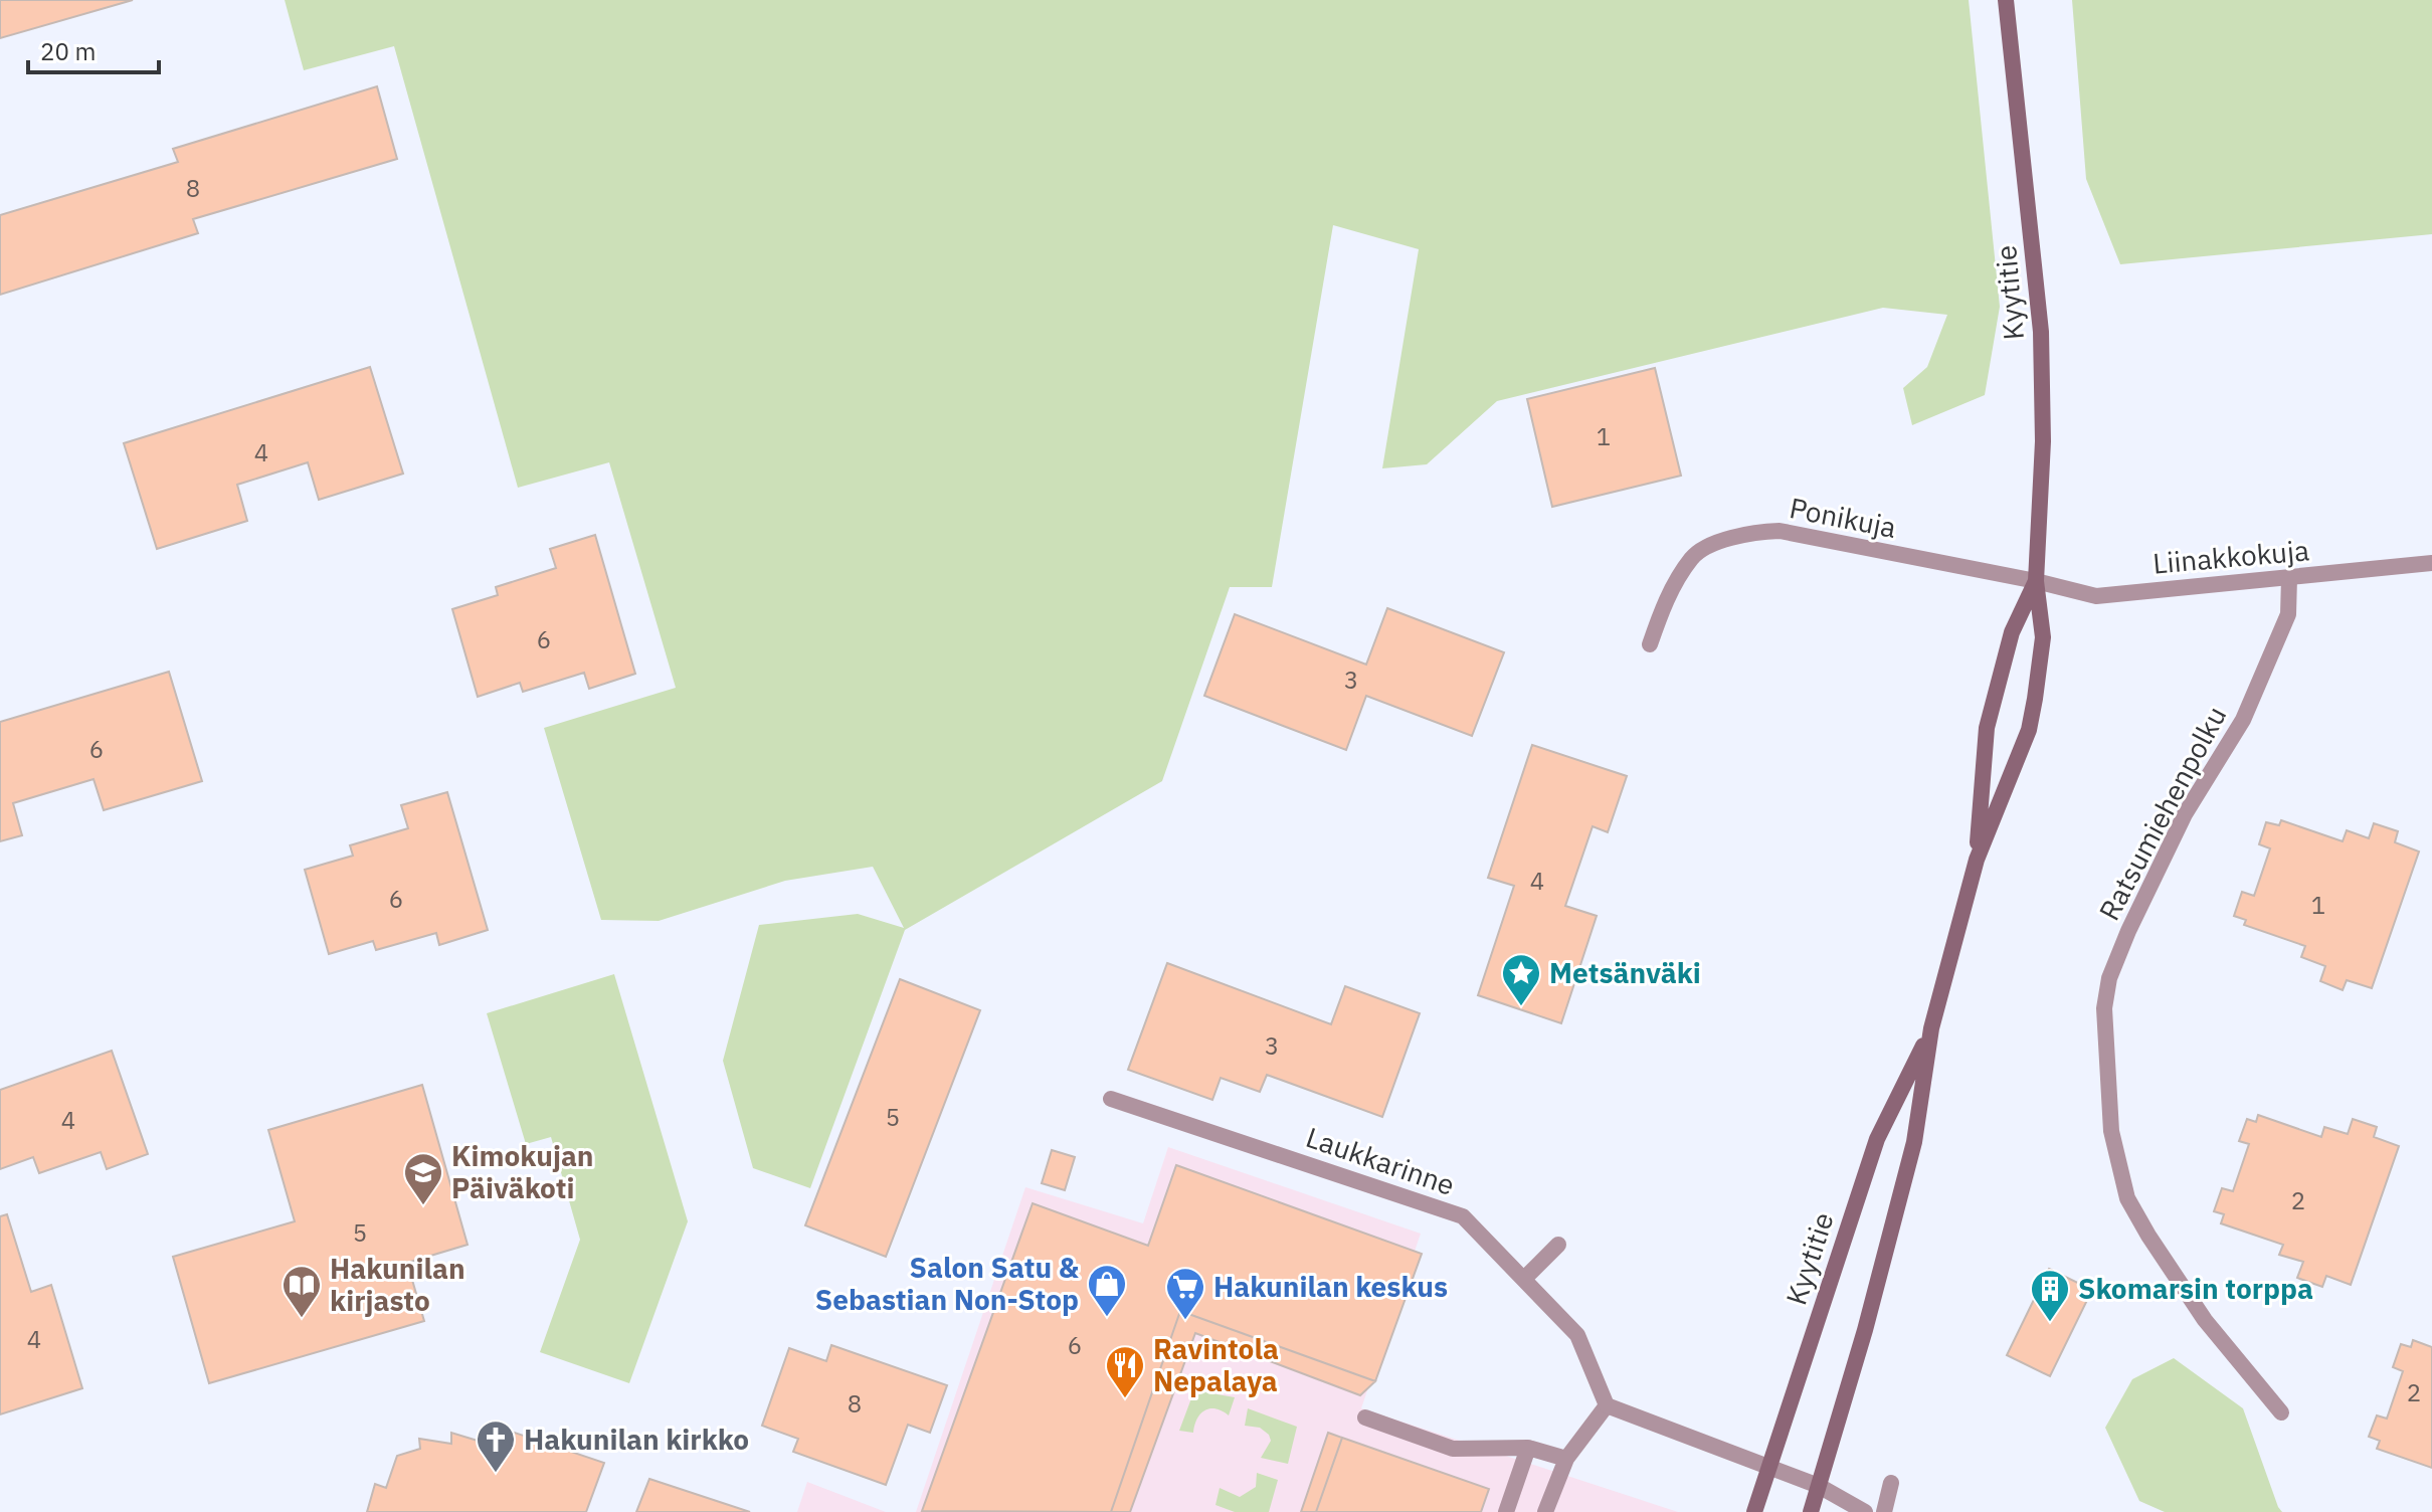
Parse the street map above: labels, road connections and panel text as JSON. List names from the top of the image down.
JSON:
{
  "streets": {
    "main road": ["Kyytitie"],
    "street": [
      "Ponikuja",
      "Liinakkokuja",
      "Ratsumiehenpolku",
      "Laukkarinne"
    ]
  },
  "crossings": [
    ["Kyytitie", "Ponikuja"],
    ["Kyytitie", "Liinakkokuja"],
    ["Ponikuja", "Liinakkokuja"],
    ["Liinakkokuja", "Ratsumiehenpolku"]
  ],
  "places": {
    "place": ["Metsänväki"],
    "school or university": ["Kimokujan Päiväkoti"],
    "shop": ["Salon Satu & Sebastian Non-Stop"],
    "library": ["Hakunilan kirjasto"],
    "supermarket": ["Hakunilan keskus"],
    "building": ["Skomarsin torppa"],
    "restaurant": ["Ravintola Nepalaya"],
    "church": ["Hakunilan kirkko"]
  },
  "house_numbers": [
    "8",
    "1",
    "4",
    "6",
    "3",
    "6",
    "4",
    "6",
    "1",
    "3",
    "5",
    "4",
    "2",
    "5",
    "4",
    "6",
    "2",
    "8"
  ],
  "scale_bar": "20 m"
}
